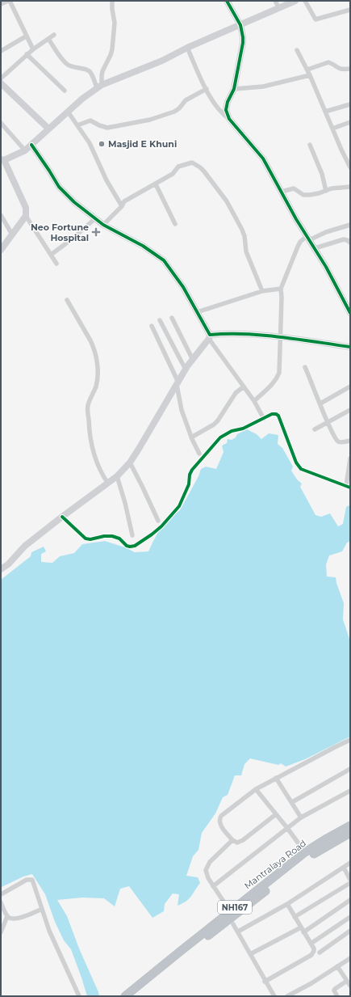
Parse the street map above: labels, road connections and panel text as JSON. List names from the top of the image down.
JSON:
{
  "streets": {
    "highway": ["Mantralaya Road", "NH167"]
  },
  "places": {
    "other": ["Masjid E Khuni"],
    "health": ["Neo Fortune Hospital"]
  }
}
